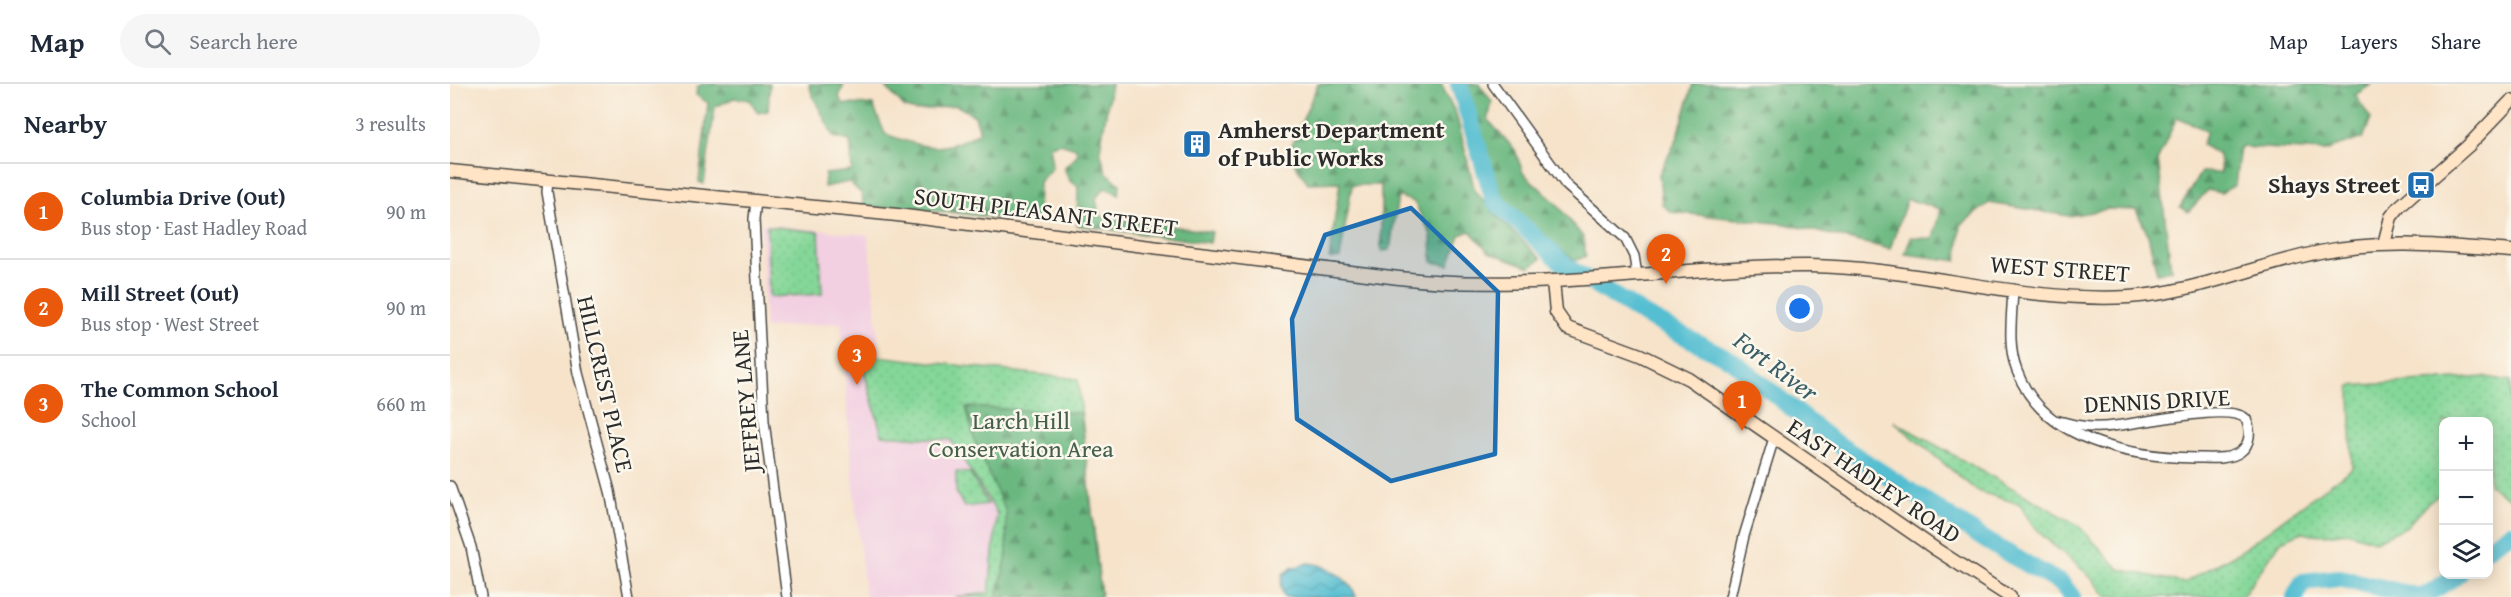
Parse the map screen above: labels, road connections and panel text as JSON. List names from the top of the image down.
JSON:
{
  "streets": {
    "main road": ["SOUTH PLEASANT STREET", "WEST STREET", "EAST HADLEY ROAD"],
    "street": ["HILLCREST PLACE", "JEFFREY LANE", "DENNIS DRIVE"]
  },
  "crossings": [
    ["SOUTH PLEASANT STREET", "WEST STREET"],
    ["SOUTH PLEASANT STREET", "HILLCREST PLACE"],
    ["SOUTH PLEASANT STREET", "JEFFREY LANE"],
    ["SOUTH PLEASANT STREET", "EAST HADLEY ROAD"],
    ["WEST STREET", "DENNIS DRIVE"]
  ],
  "water": ["Fort River"],
  "parks": ["Larch Hill Conservation Area"],
  "places": {
    "building": ["Amherst Department of Public Works"],
    "bus stop": ["Shays Street"]
  },
  "page": {
    "header": "Map",
    "search": "Search here",
    "nav": ["Map", "Layers", "Share"],
    "heading": ["Nearby", "3 results"],
    "list": [
      {
        "mark": "1",
        "name": "Columbia Drive (Out)",
        "note": "Bus stop · East Hadley Road",
        "value": "90 m"
      },
      {
        "mark": "2",
        "name": "Mill Street (Out)",
        "note": "Bus stop · West Street",
        "value": "90 m"
      },
      {
        "mark": "3",
        "name": "The Common School",
        "note": "School",
        "value": "660 m"
      }
    ],
    "pins": ["2", "3", "1"],
    "map_buttons": ["+", "−"]
  }
}
